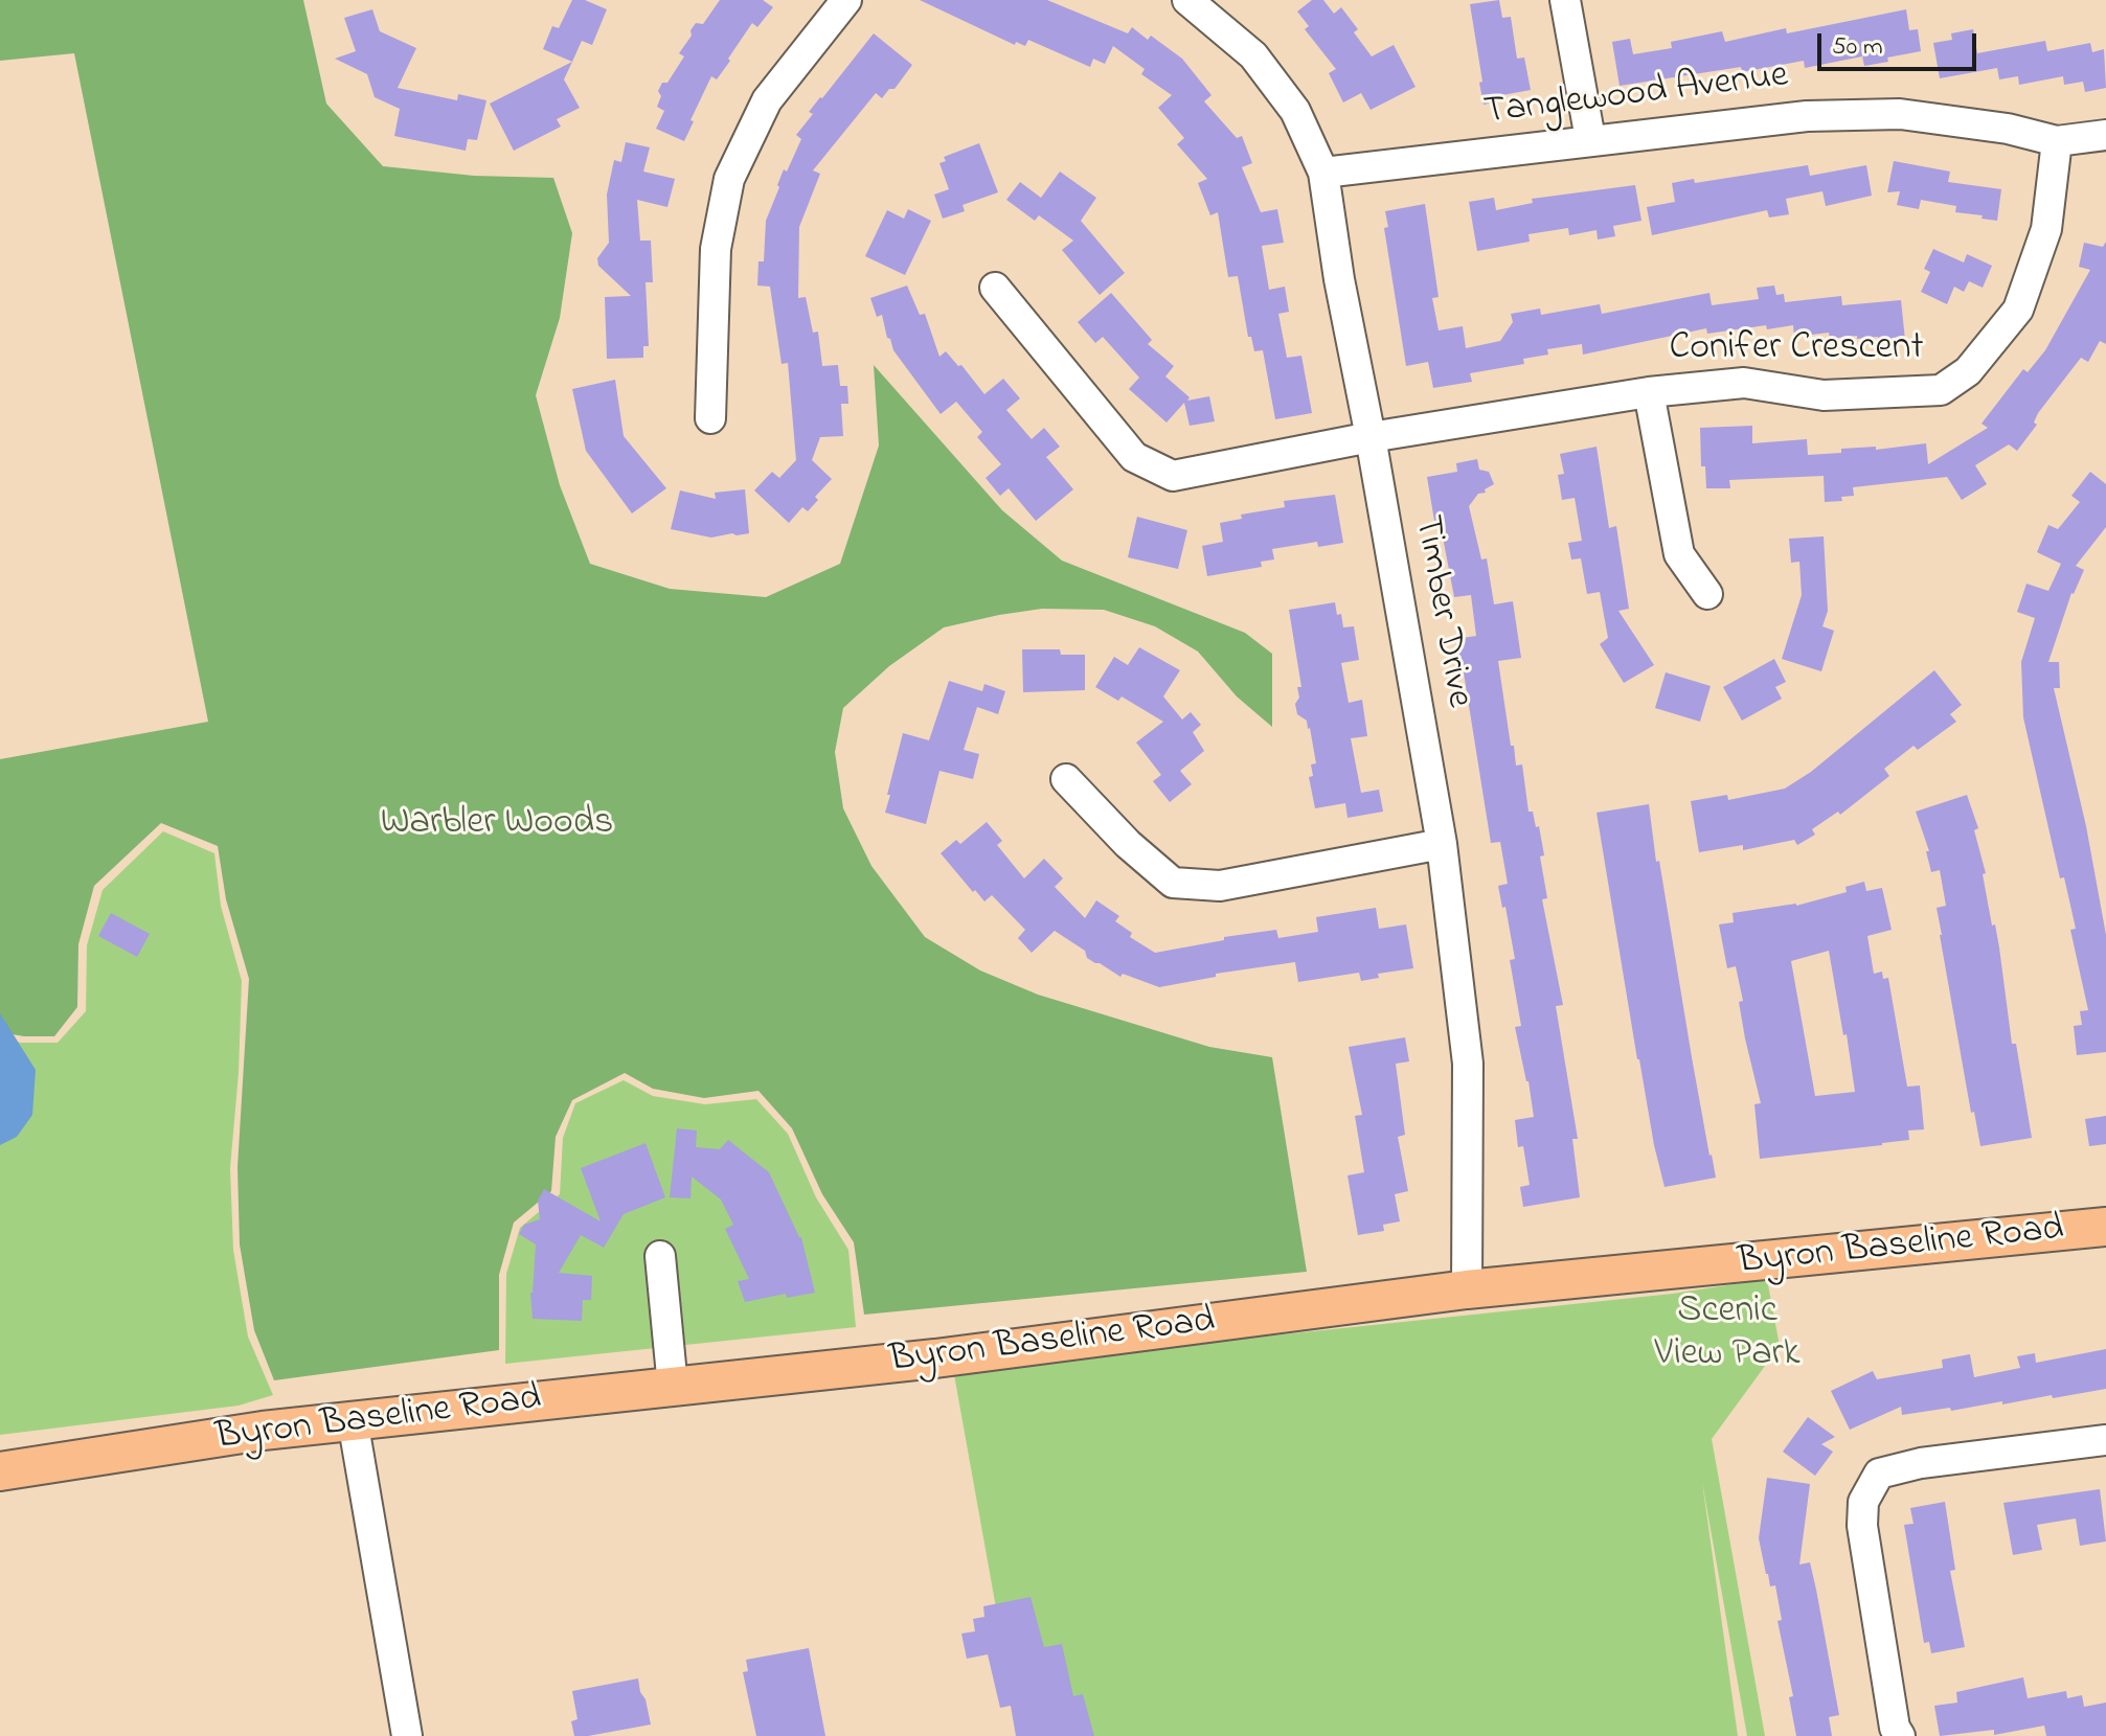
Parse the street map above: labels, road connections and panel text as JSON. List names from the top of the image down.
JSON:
{
  "streets": {
    "main road": ["Byron Baseline Road"],
    "street": ["Tanglewood Avenue", "Conifer Crescent", "Timber Drive"]
  },
  "crossings": [
    ["Tanglewood Avenue", "Conifer Crescent"],
    ["Tanglewood Avenue", "Timber Drive"],
    ["Conifer Crescent", "Timber Drive"],
    ["Timber Drive", "Byron Baseline Road"]
  ],
  "parks": ["Warbler Woods", "Scenic View Park"],
  "scale_bar": "50 m"
}
